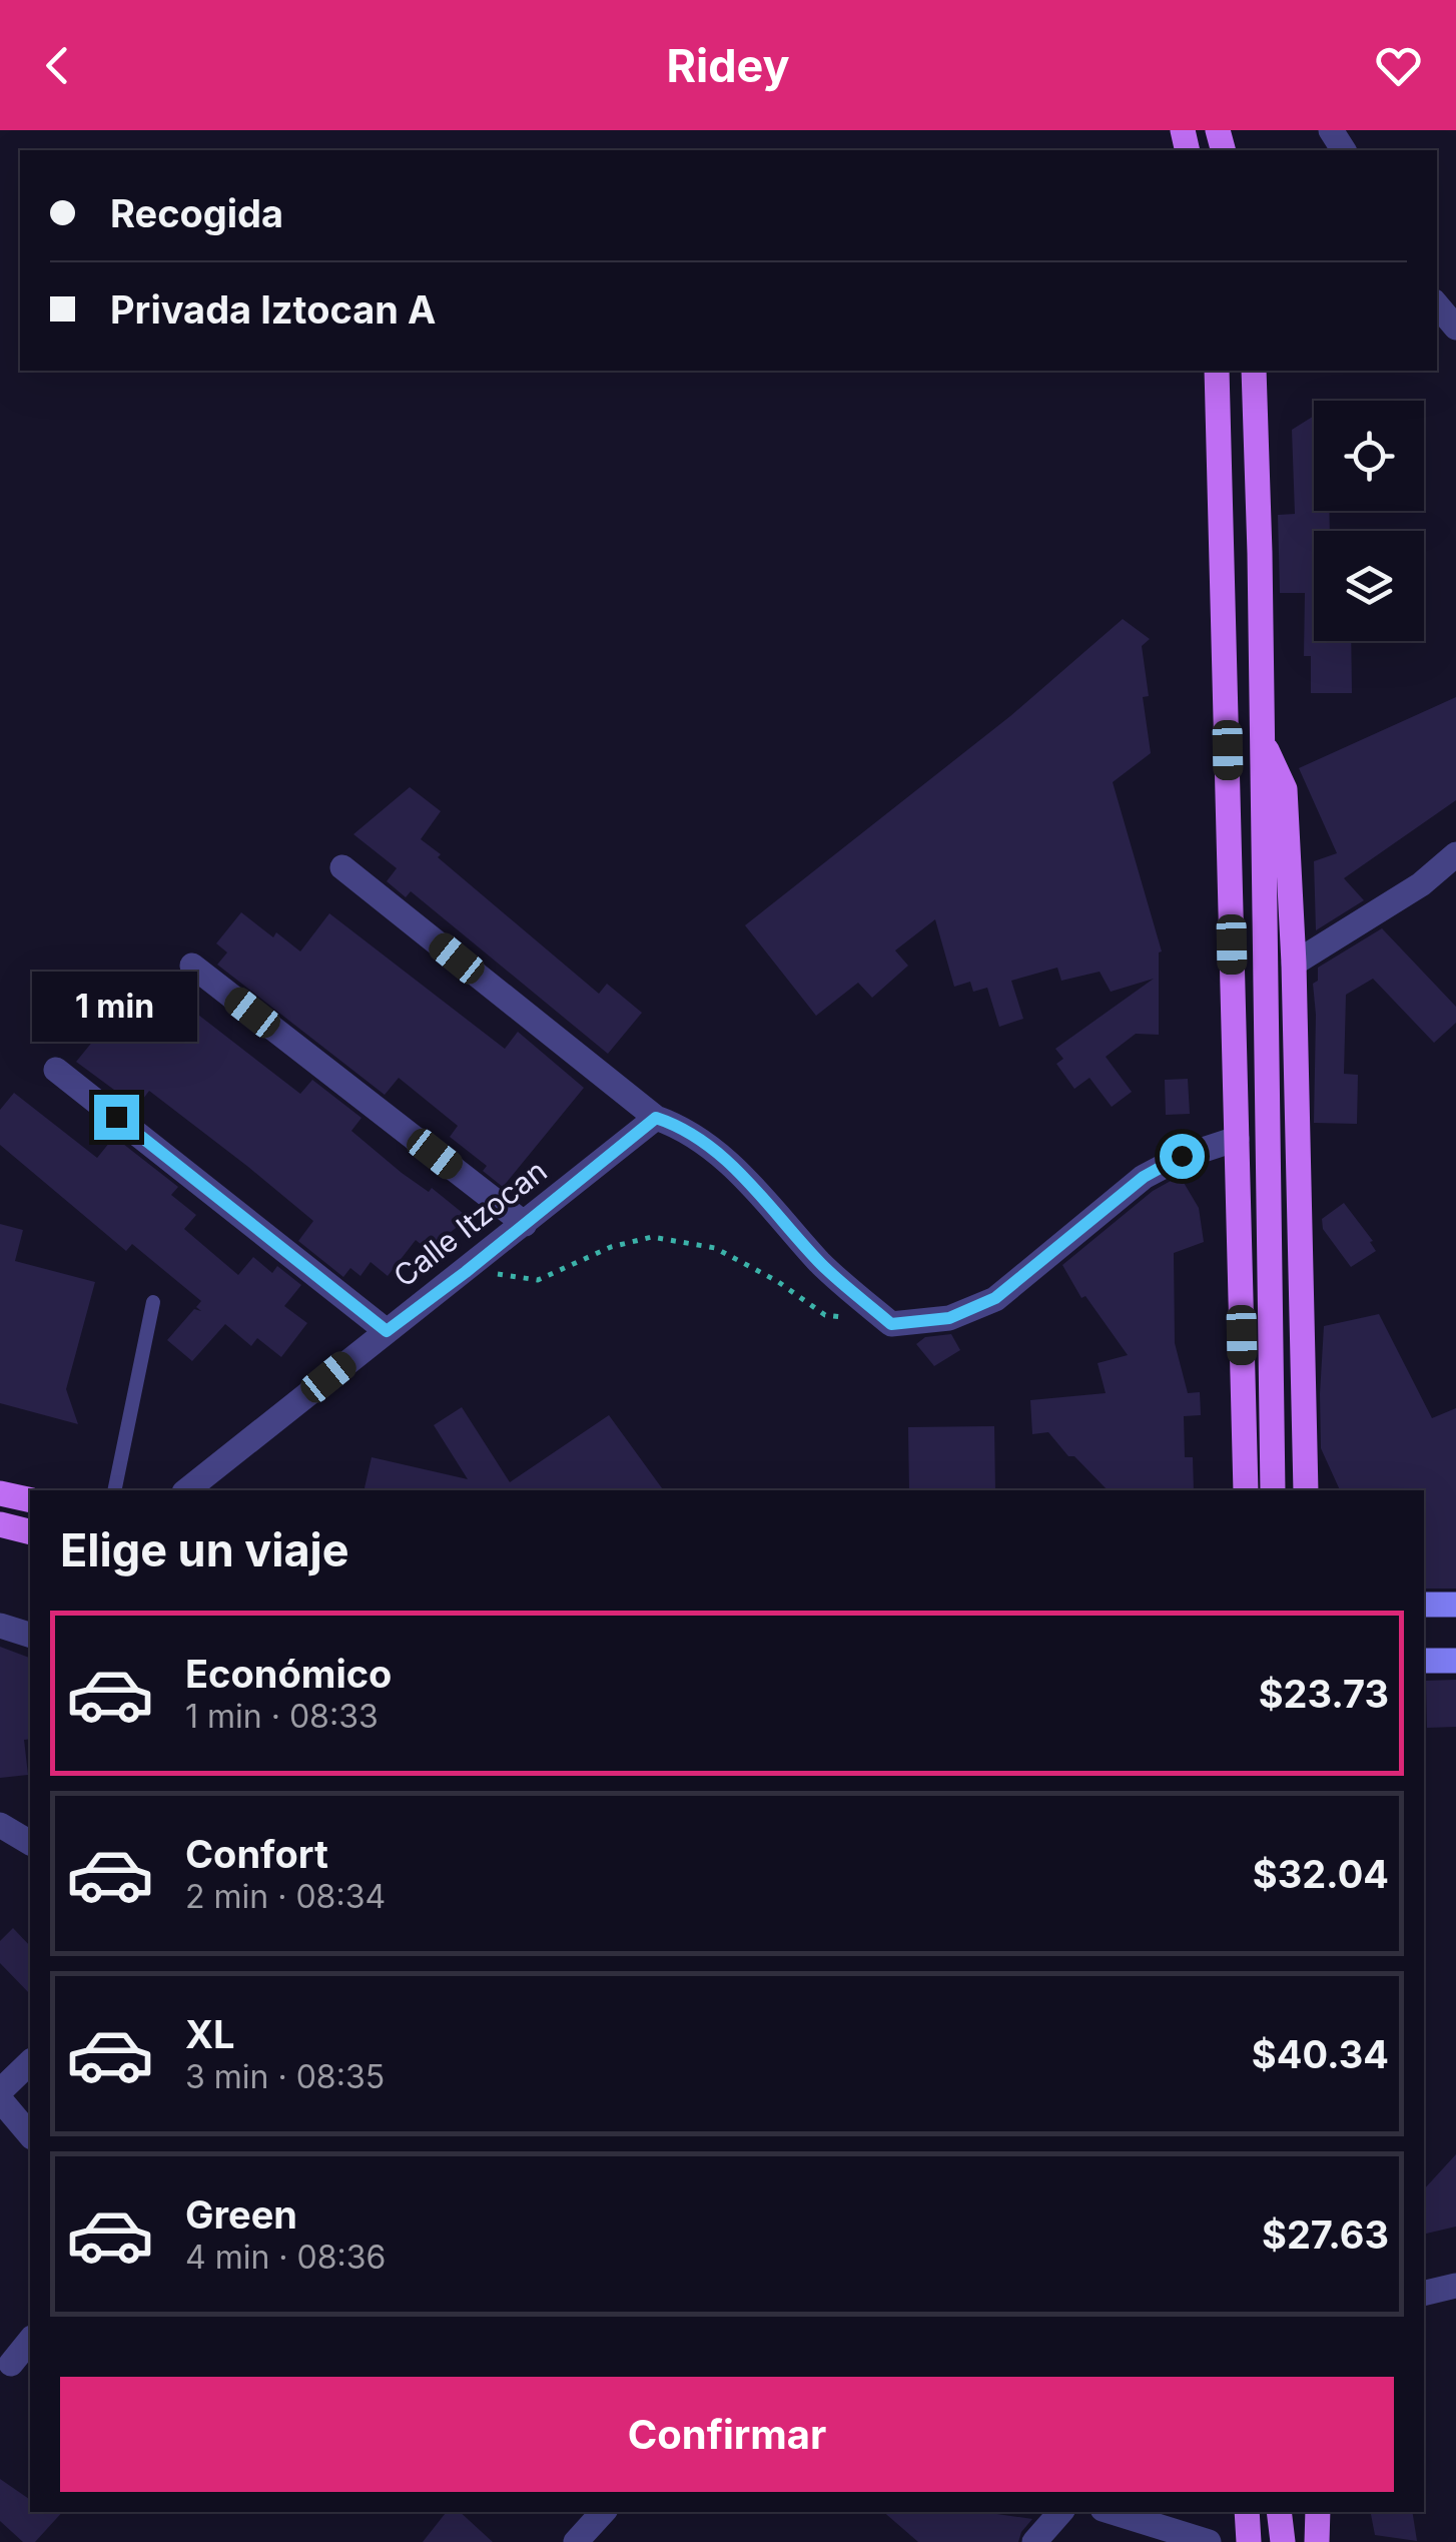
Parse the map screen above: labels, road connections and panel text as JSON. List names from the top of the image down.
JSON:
{
  "streets": {
    "street": ["Calle Itzocan"]
  },
  "page": {
    "header": "Ridey",
    "banner": ["Recogida", "Privada Iztocan A"],
    "bubble": "1 min",
    "heading": "Elige un viaje",
    "list": [
      {
        "name": "Económico",
        "note": "1 min · 08:33",
        "value": "$23.73"
      },
      {
        "name": "Confort",
        "note": "2 min · 08:34",
        "value": "$32.04"
      },
      {
        "name": "XL",
        "note": "3 min · 08:35",
        "value": "$40.34"
      },
      {
        "name": "Green",
        "note": "4 min · 08:36",
        "value": "$27.63"
      }
    ],
    "buttons": "Confirmar"
  }
}
